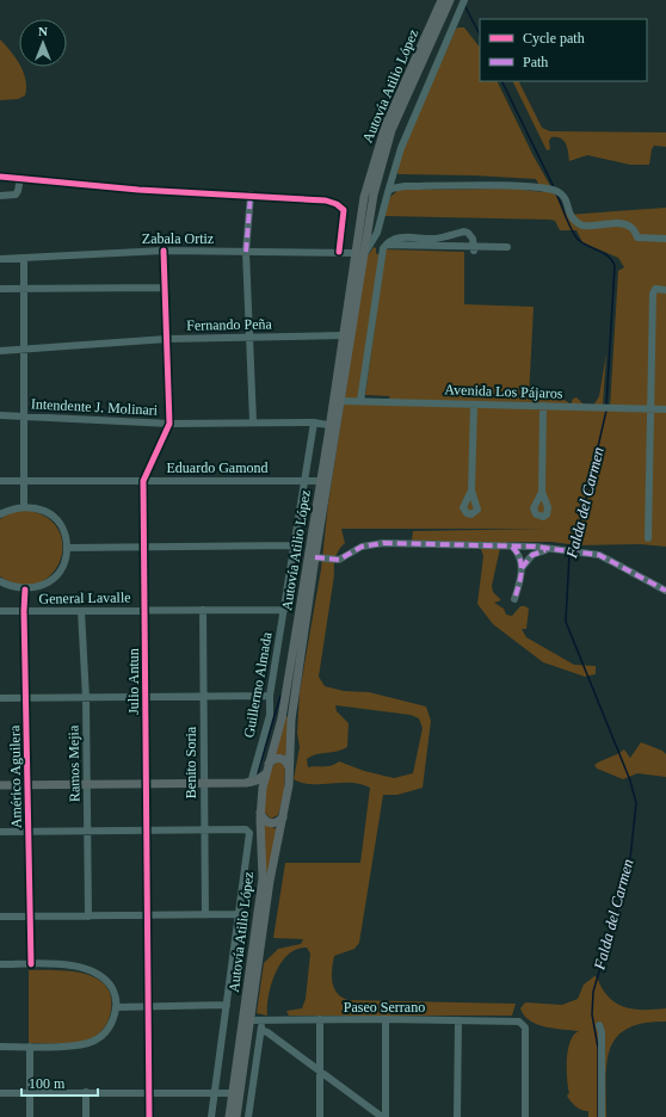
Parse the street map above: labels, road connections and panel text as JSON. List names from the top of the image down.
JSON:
{
  "streets": {
    "main road": ["Autovía Atilio López"],
    "street": [
      "Zabala Ortiz",
      "Fernando Peña",
      "Avenida Los Pájaros",
      "Intendente J. Molinari",
      "Eduardo Gamond",
      "General Lavalle",
      "Julio Antun",
      "Guillermo Almada",
      "Benito Soria",
      "Ramos Mejia",
      "Américo Aguilera",
      "Paseo Serrano"
    ]
  },
  "crossings": [
    ["Autovía Atilio López", "Zabala Ortiz"],
    ["Autovía Atilio López", "Fernando Peña"],
    ["Autovía Atilio López", "Avenida Los Pájaros"],
    ["Autovía Atilio López", "Intendente J. Molinari"],
    ["Autovía Atilio López", "Eduardo Gamond"],
    ["Autovía Atilio López", "Paseo Serrano"],
    ["Zabala Ortiz", "Julio Antun"],
    ["Fernando Peña", "Julio Antun"],
    ["Intendente J. Molinari", "Julio Antun"],
    ["Intendente J. Molinari", "Guillermo Almada"],
    ["Eduardo Gamond", "Julio Antun"],
    ["Eduardo Gamond", "Guillermo Almada"],
    ["General Lavalle", "Julio Antun"],
    ["General Lavalle", "Guillermo Almada"],
    ["General Lavalle", "Benito Soria"],
    ["General Lavalle", "Ramos Mejia"],
    ["General Lavalle", "Américo Aguilera"]
  ],
  "water": ["Falda del Carmen"],
  "legend": ["Cycle path", "Path"],
  "scale_bar": "100 m",
  "north": "top"
}
